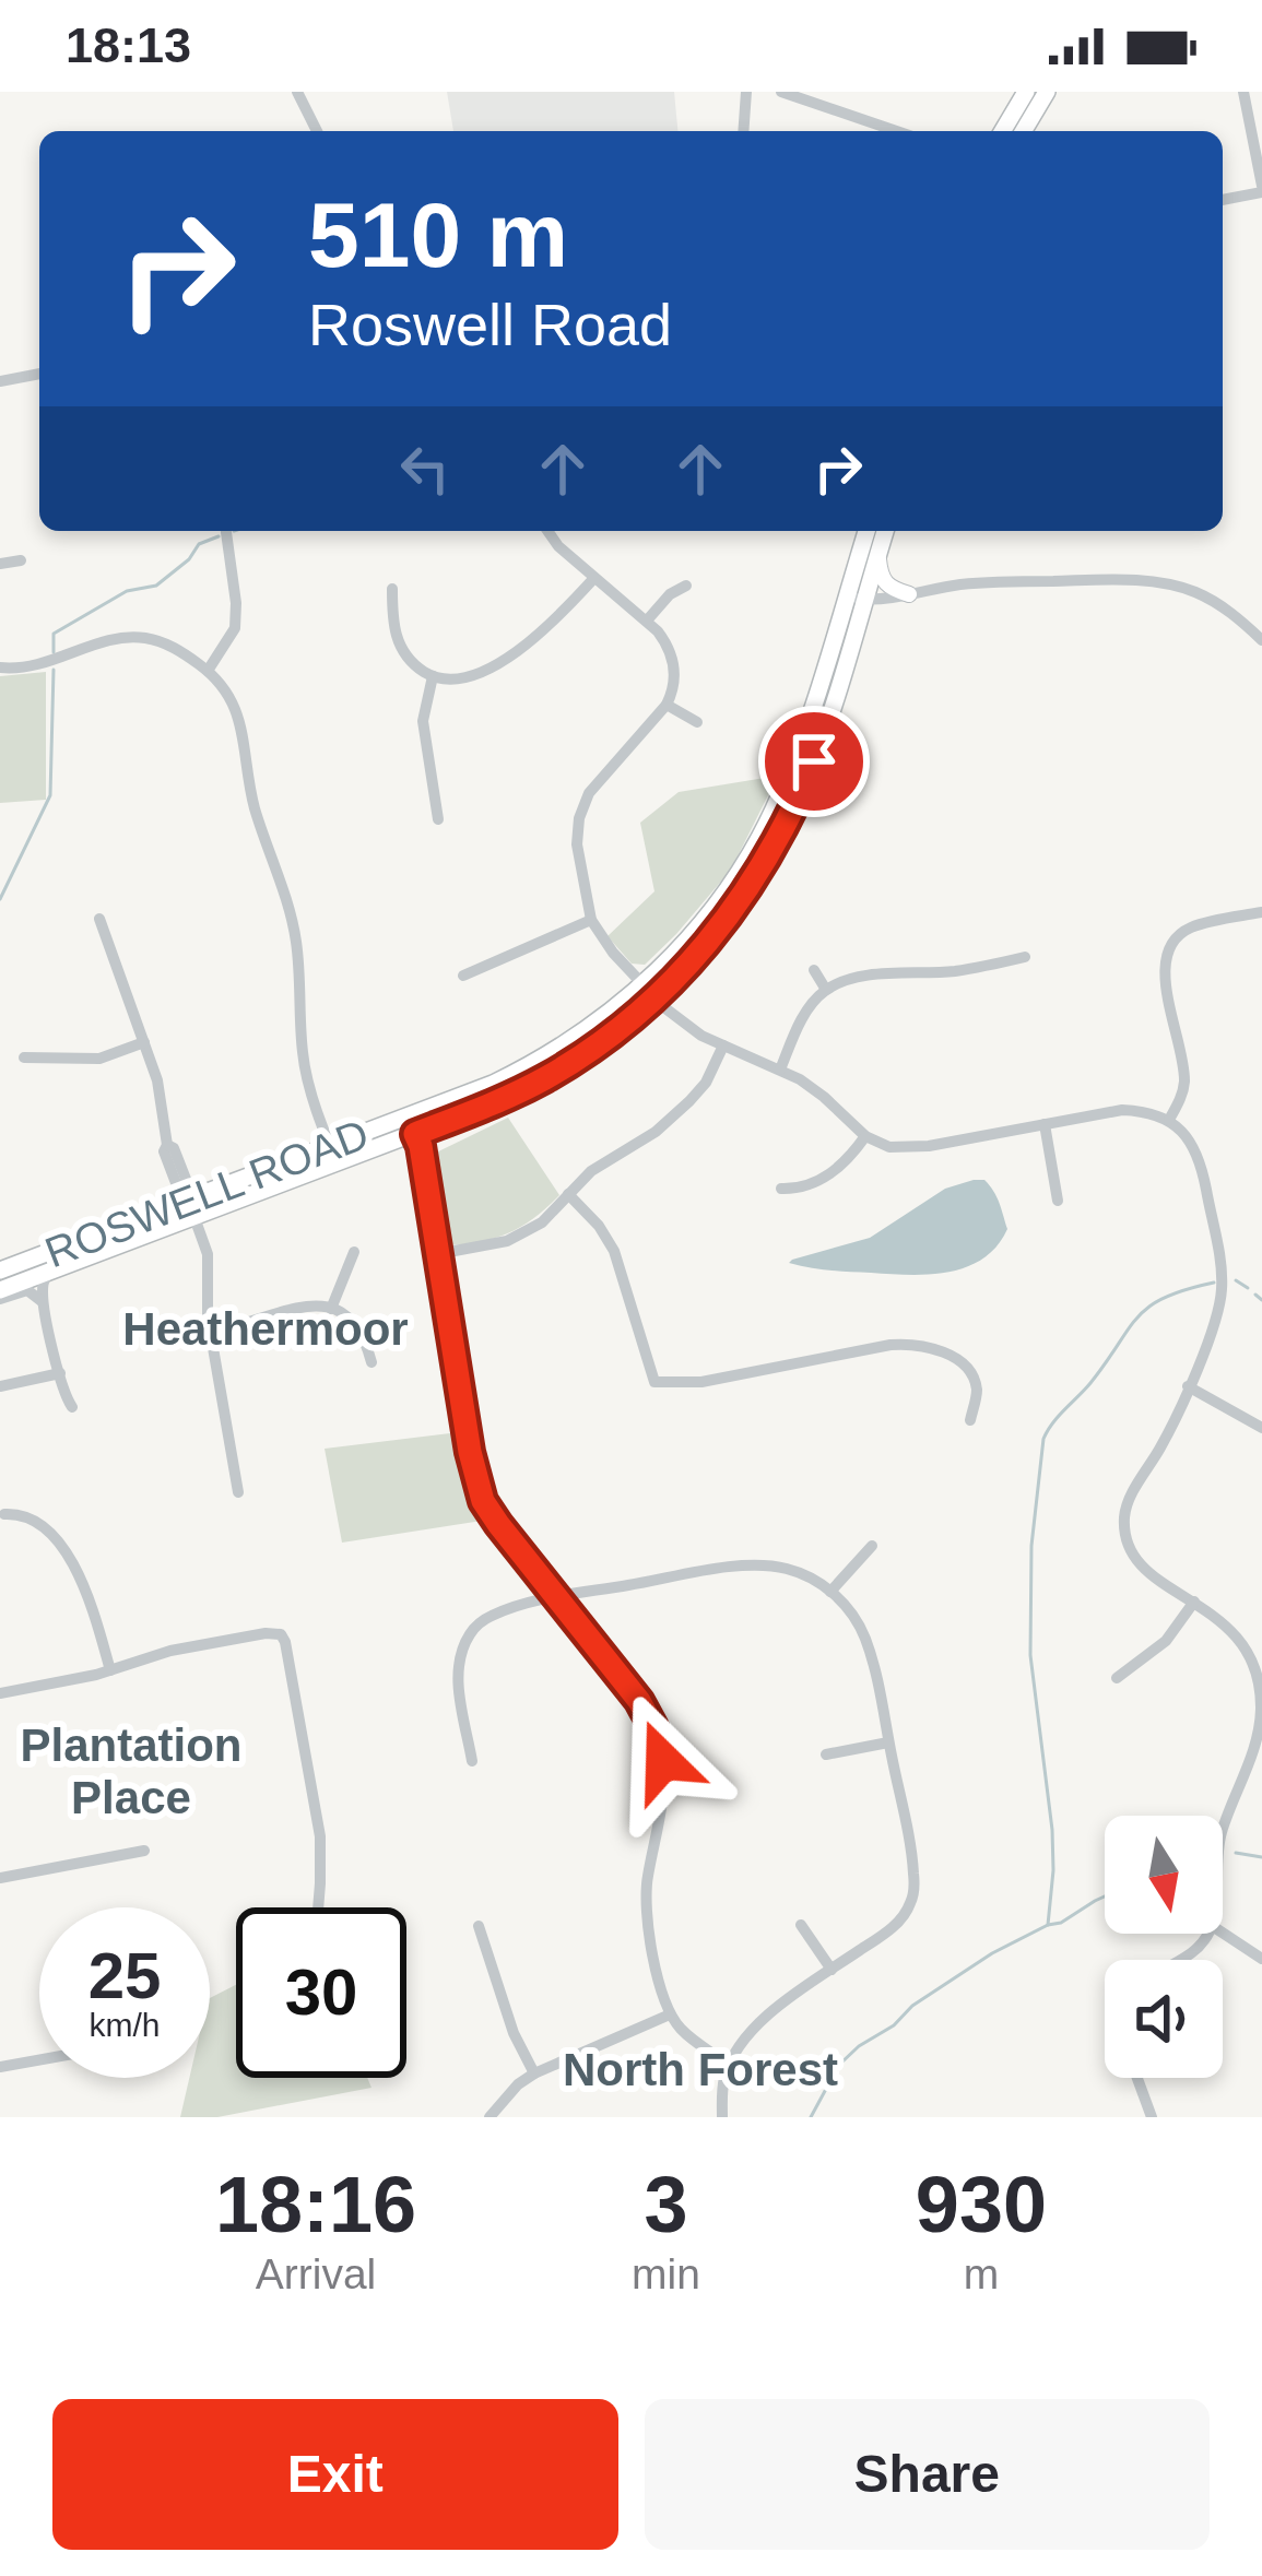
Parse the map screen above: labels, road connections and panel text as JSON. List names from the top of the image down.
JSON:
{
  "streets": {
    "highway": ["ROSWELL ROAD"]
  },
  "districts": ["Heathermoor", "Plantation Place", "North Forest"],
  "north": "bottom",
  "page": {
    "status": "18:13",
    "turn": ["510 m", "Roswell Road"],
    "speed": "25 km/h",
    "limit": "30",
    "eta": [
      "18:16",
      "Arrival",
      "3",
      "min",
      "930",
      "m"
    ],
    "buttons": ["Exit", "Share"]
  }
}
